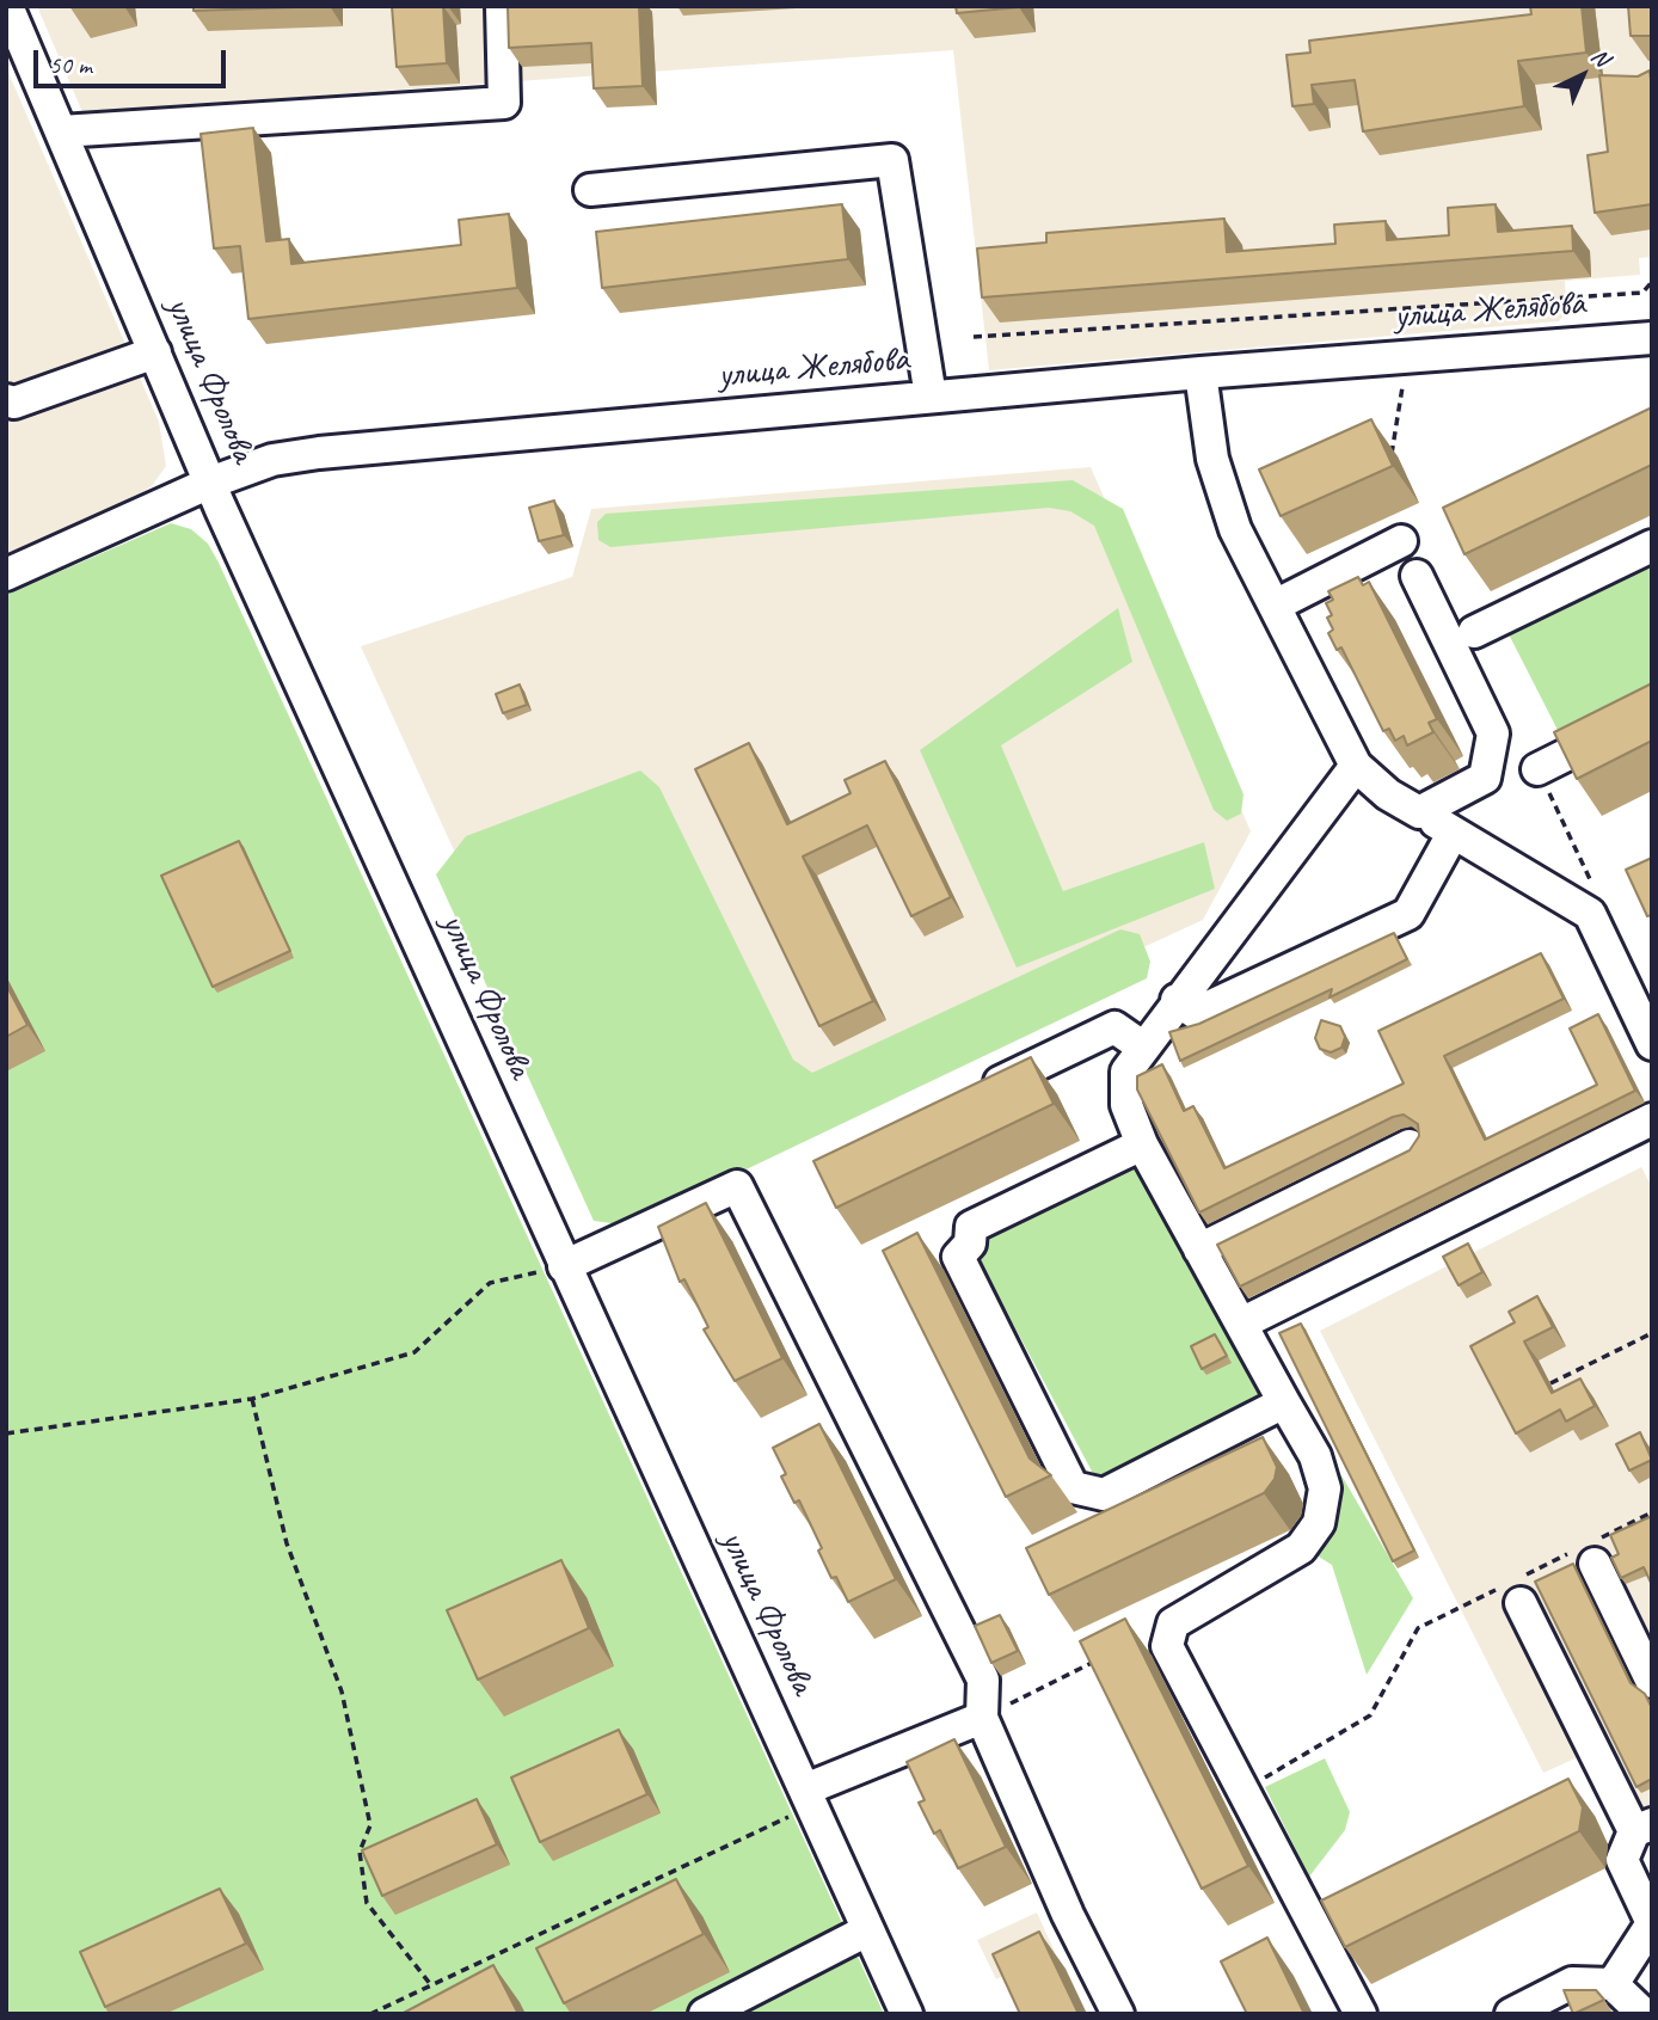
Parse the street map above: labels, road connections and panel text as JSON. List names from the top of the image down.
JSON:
{
  "streets": {
    "street": ["улица Желябова", "улица Фролова"]
  },
  "crossings": [
    ["улица Желябова", "улица Фролова"]
  ],
  "scale_bar": "50 m",
  "north": "top right"
}
